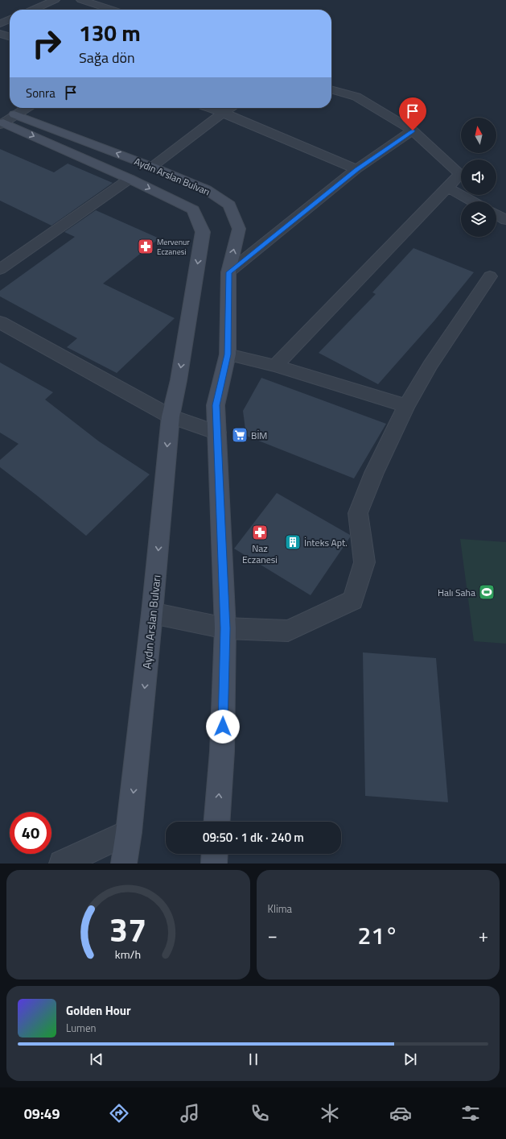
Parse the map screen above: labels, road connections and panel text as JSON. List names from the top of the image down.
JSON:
{
  "streets": {
    "street": ["Aydın Arslan Bulvarı"]
  },
  "places": {
    "pharmacy": ["Mervenur Eczanesi", "Naz Eczanesi"],
    "supermarket": ["BİM"],
    "building": ["İnteks Apt."],
    "sports": ["Halı Saha"]
  },
  "north": "top",
  "page": {
    "turn": ["130 m", "Sağa dön"],
    "then": "Sonra",
    "limit": "40",
    "trip": "09:50 · 1 dk · 240 m",
    "tile": "Klima",
    "heat": ["−", "21°", "+"],
    "song": ["Golden Hour", "Lumen"],
    "tabs": "09:49",
    "gauge": ["37", "km/h"]
  }
}
